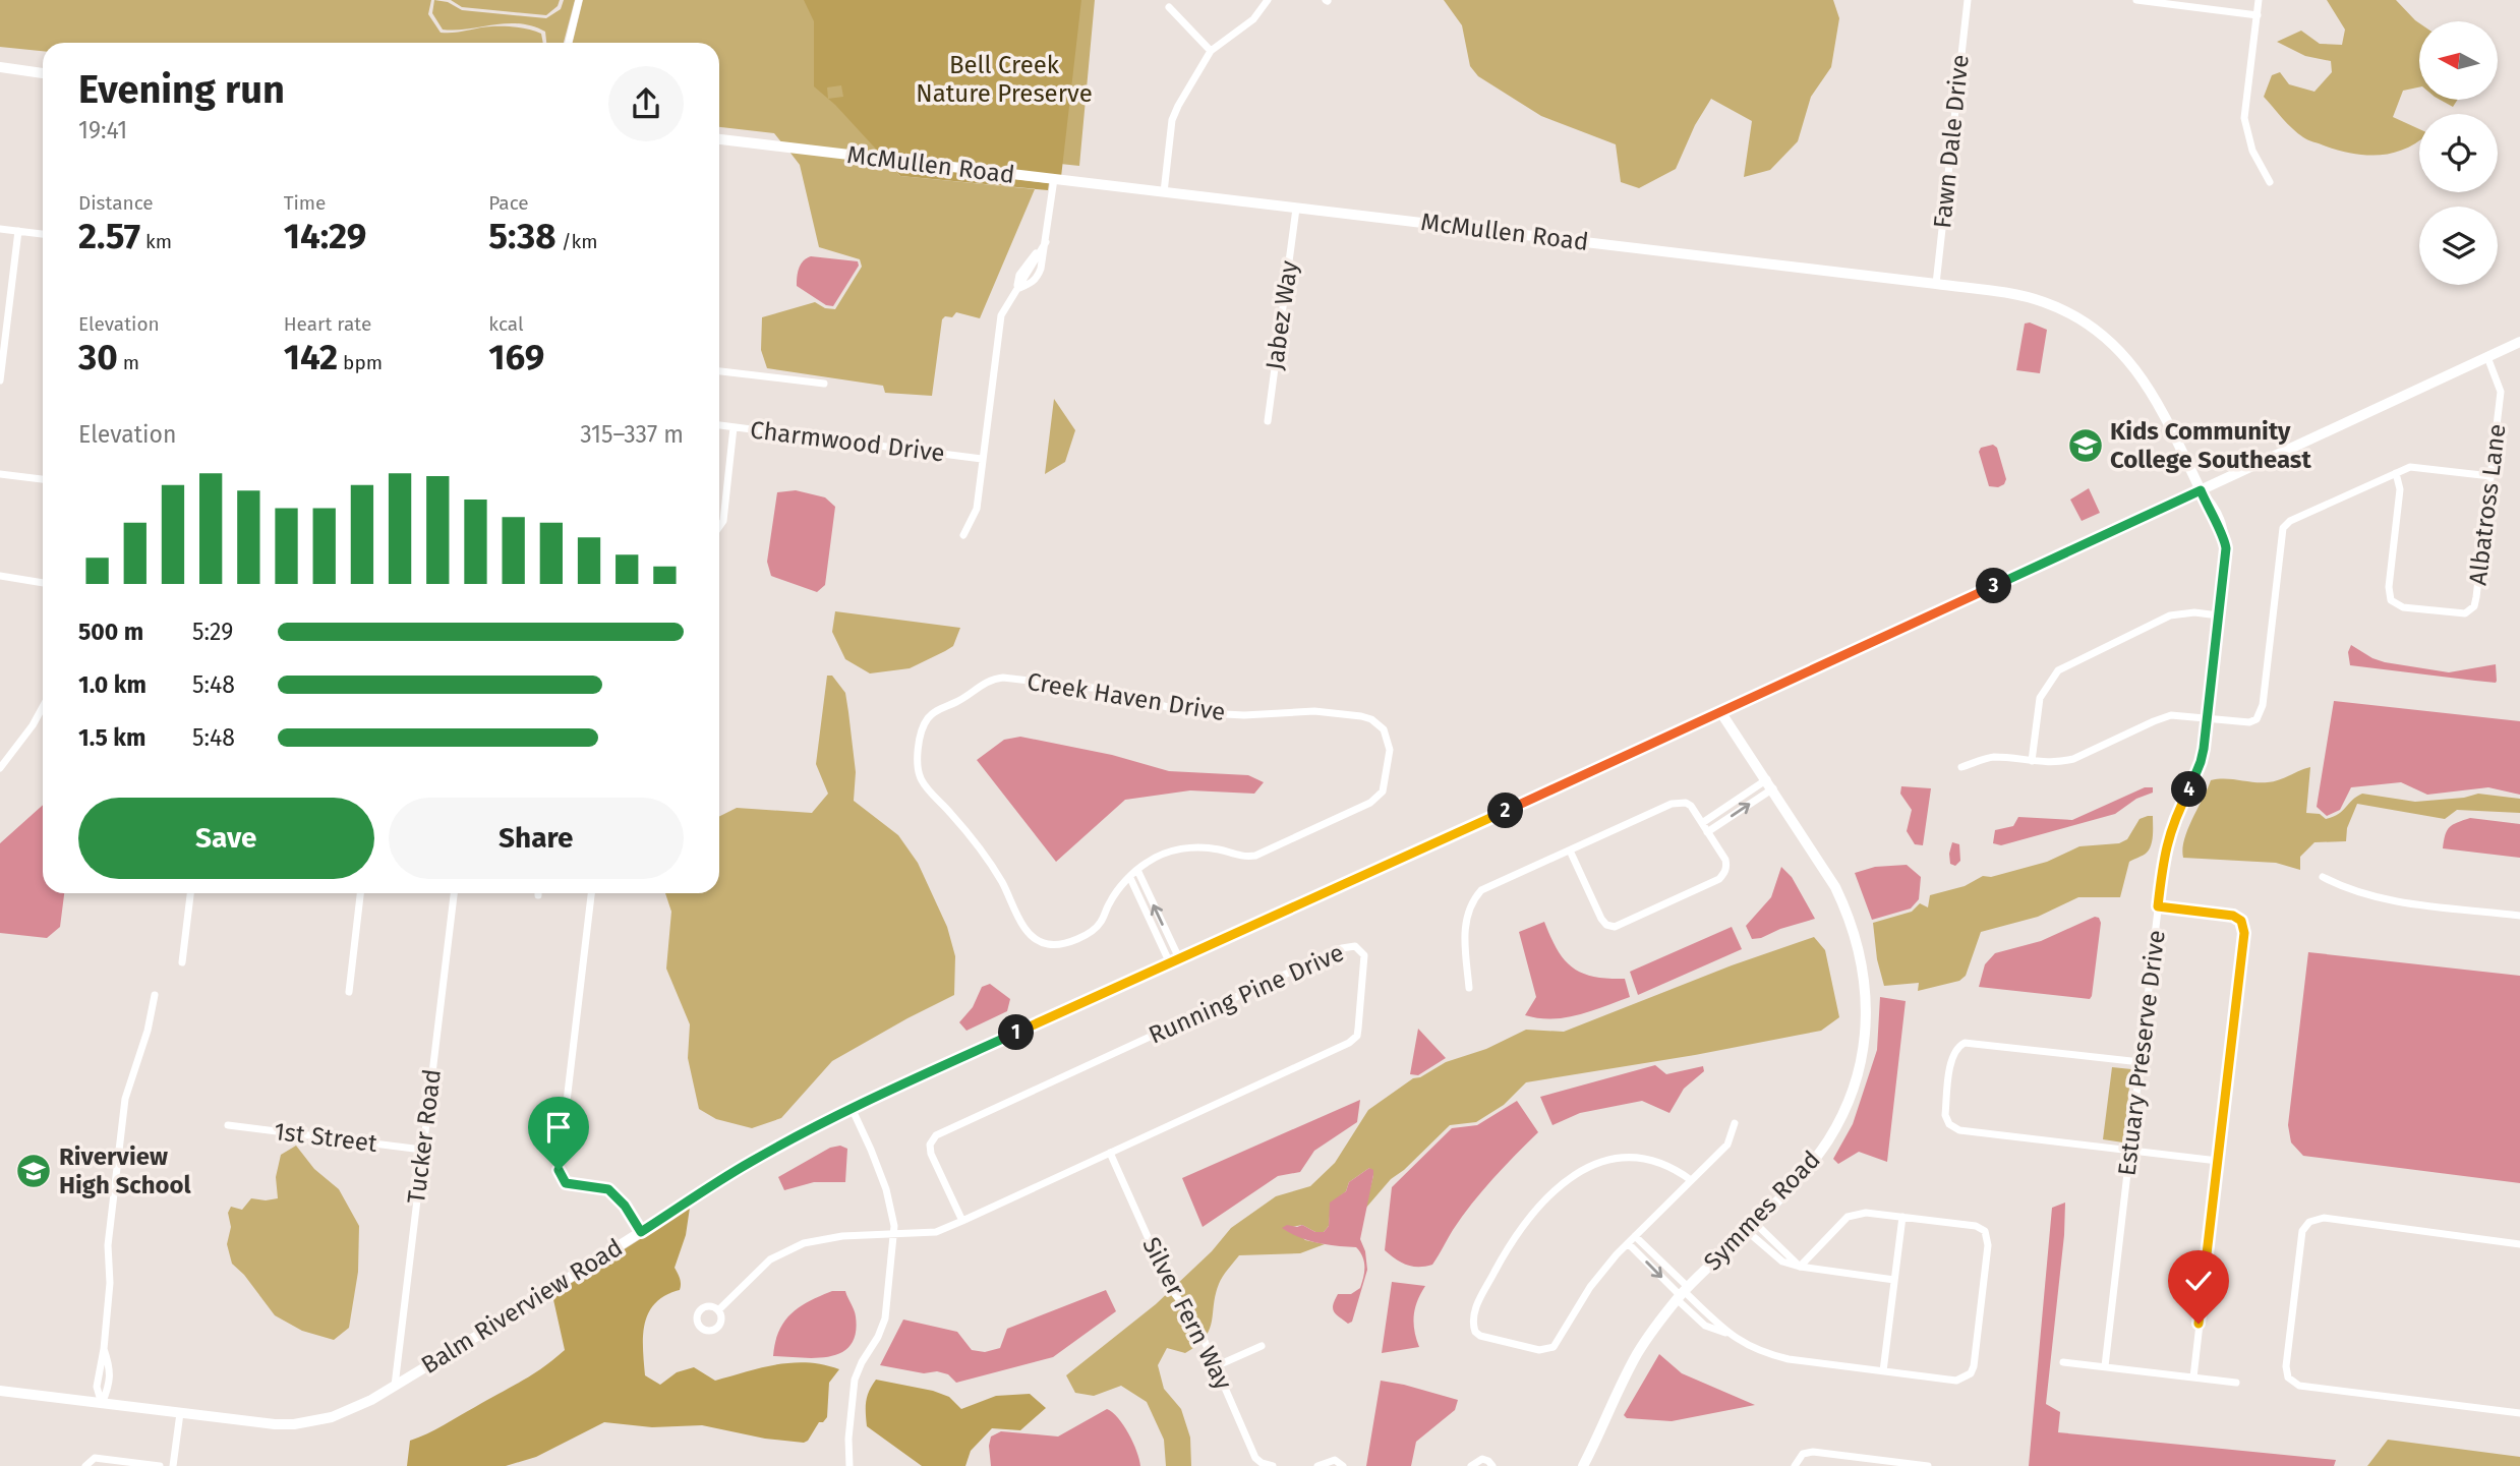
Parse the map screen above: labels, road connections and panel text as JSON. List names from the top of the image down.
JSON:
{
  "streets": {
    "main road": ["Balm Riverview Road"],
    "street": [
      "Fawn Dale Drive",
      "McMullen Road",
      "Jabez Way",
      "Charmwood Drive",
      "Albatross Lane",
      "Creek Haven Drive",
      "Running Pine Drive",
      "Estuary Preserve Drive",
      "Tucker Road",
      "1st Street",
      "Symmes Road",
      "Silver Fern Way"
    ]
  },
  "crossings": [
    ["Fawn Dale Drive", "McMullen Road"],
    ["McMullen Road", "Jabez Way"],
    ["McMullen Road", "Estuary Preserve Drive"],
    ["McMullen Road", "Balm Riverview Road"],
    ["Albatross Lane", "Balm Riverview Road"],
    ["Running Pine Drive", "Silver Fern Way"],
    ["Estuary Preserve Drive", "Balm Riverview Road"],
    ["Tucker Road", "1st Street"],
    ["Tucker Road", "Balm Riverview Road"],
    ["Symmes Road", "Balm Riverview Road"]
  ],
  "parks": ["Bell Creek Nature Preserve"],
  "places": {
    "school or university": ["Kids Community College Southeast", "Riverview High School"]
  },
  "north": "left",
  "page": {
    "heading": ["Evening run", "19:41"],
    "stats": [
      ["Distance", "2.57 km"],
      ["Time", "14:29"],
      ["Pace", "5:38 /km"],
      ["Elevation", "30 m"],
      ["Heart rate", "142 bpm"],
      ["kcal", "169"]
    ],
    "chart": ["Elevation", "315–337 m"],
    "pins": [
      "3",
      "4",
      "2",
      "1"
    ],
    "list": [
      {
        "name": "500 m",
        "note": "5:29"
      },
      {
        "name": "1.0 km",
        "note": "5:48"
      },
      {
        "name": "1.5 km",
        "note": "5:48"
      }
    ],
    "buttons": ["Save", "Share"]
  }
}
